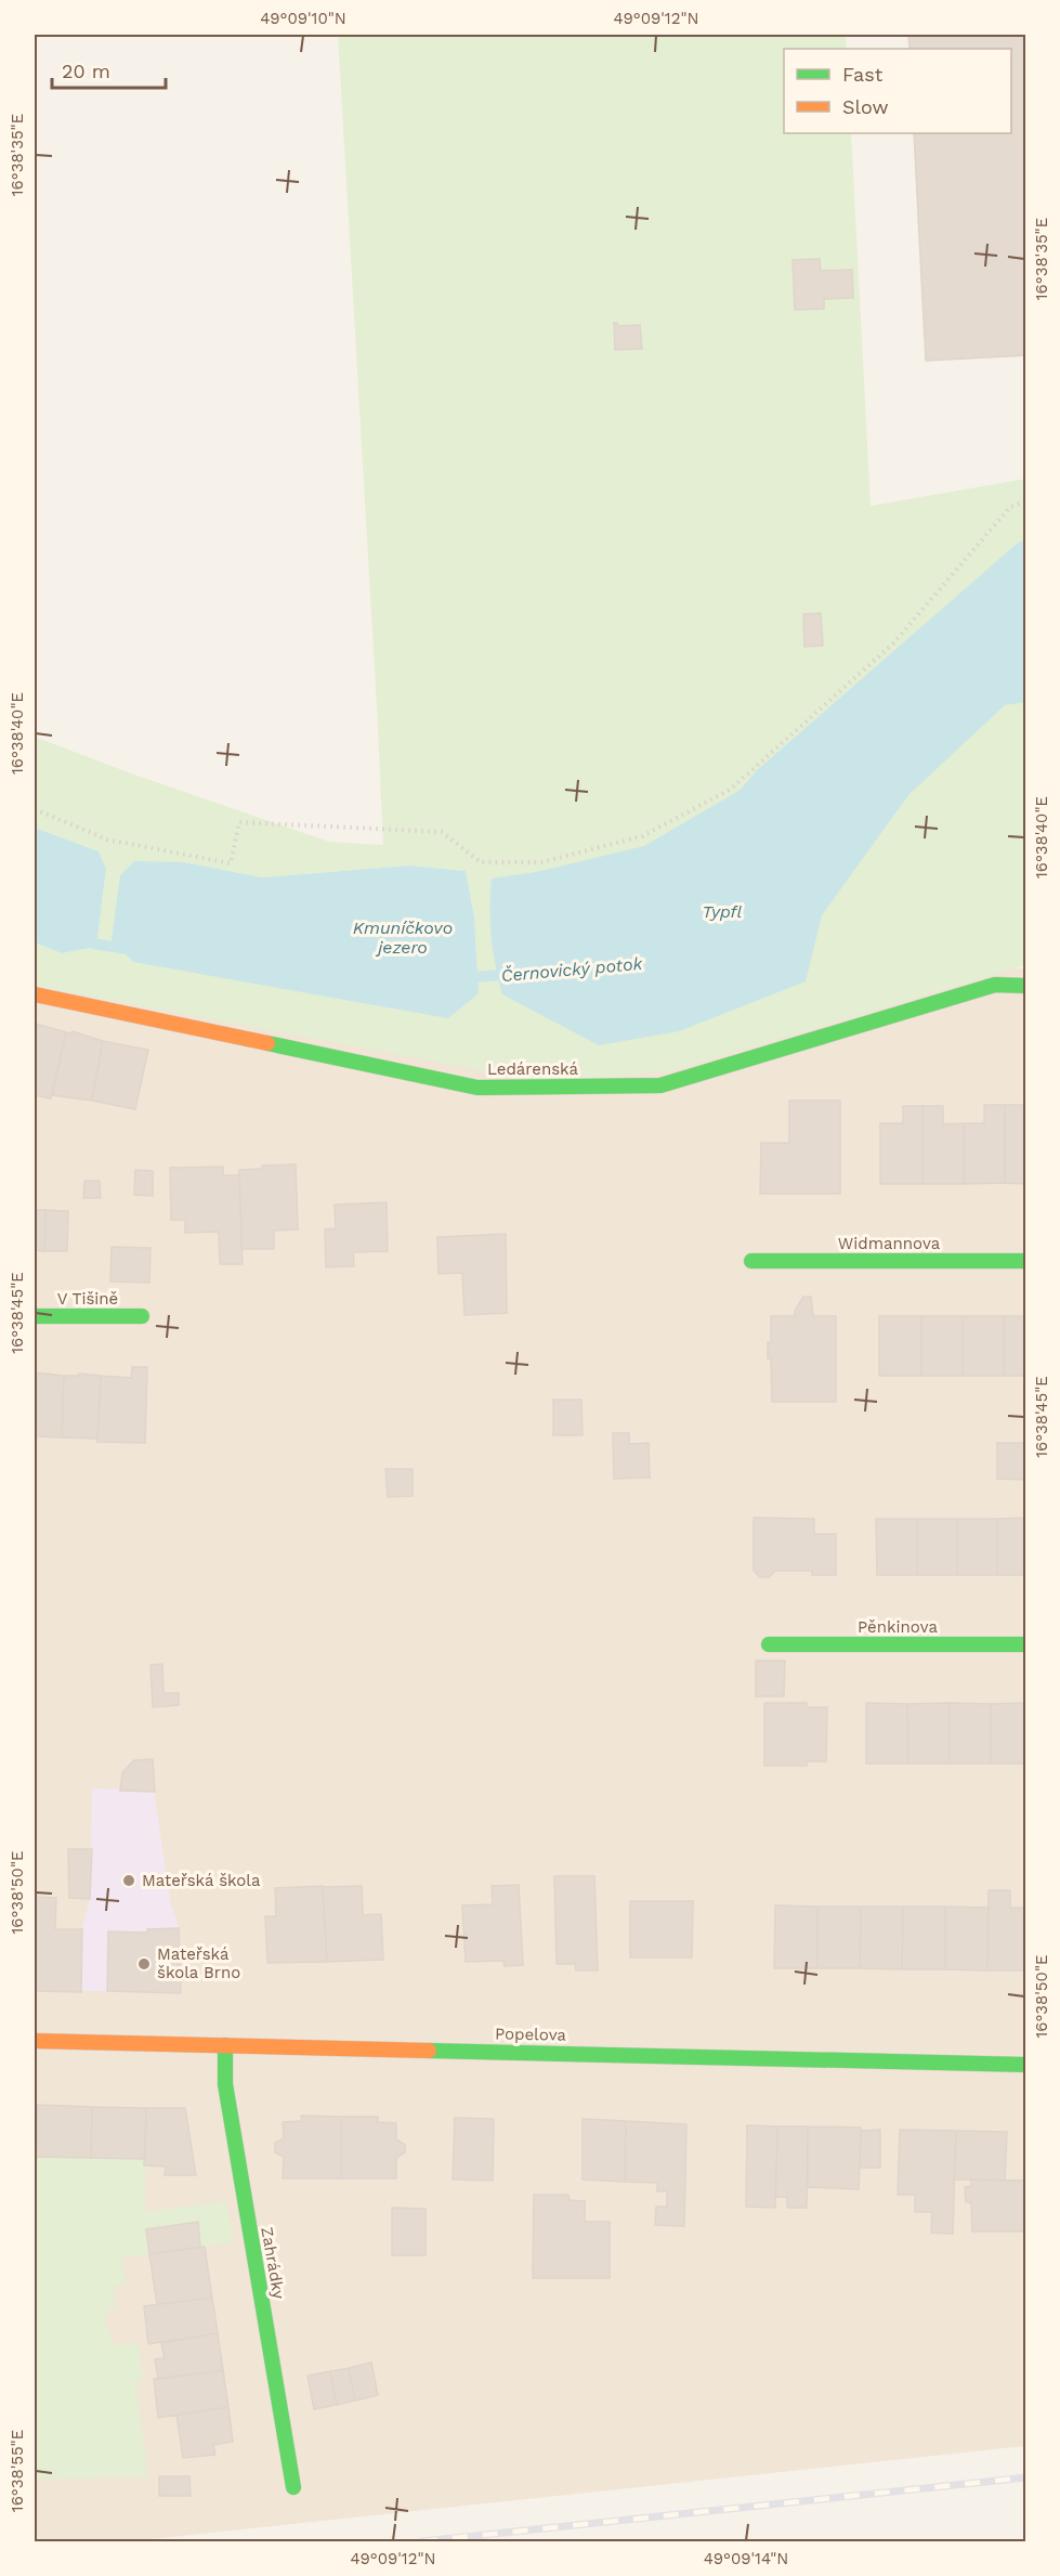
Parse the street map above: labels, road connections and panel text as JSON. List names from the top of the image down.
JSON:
{
  "streets": {
    "street": [
      "Ledárenská",
      "Widmannova",
      "V Tišině",
      "Pěnkinova",
      "Popelova",
      "Zahrádky"
    ]
  },
  "crossings": [
    ["Popelova", "Zahrádky"]
  ],
  "water": ["Typfl", "Kmuníčkovo jezero", "Černovický potok"],
  "places": ["Mateřská škola", "Mateřská škola Brno"],
  "legend": ["Fast", "Slow"],
  "scale_bar": "20 m",
  "coordinates": [
    "49°09'10\"N",
    "49°09'12\"N",
    "16°38'35\"E",
    "16°38'40\"E",
    "16°38'45\"E",
    "16°38'50\"E",
    "16°38'55\"E",
    "49°09'14\"N"
  ]
}
